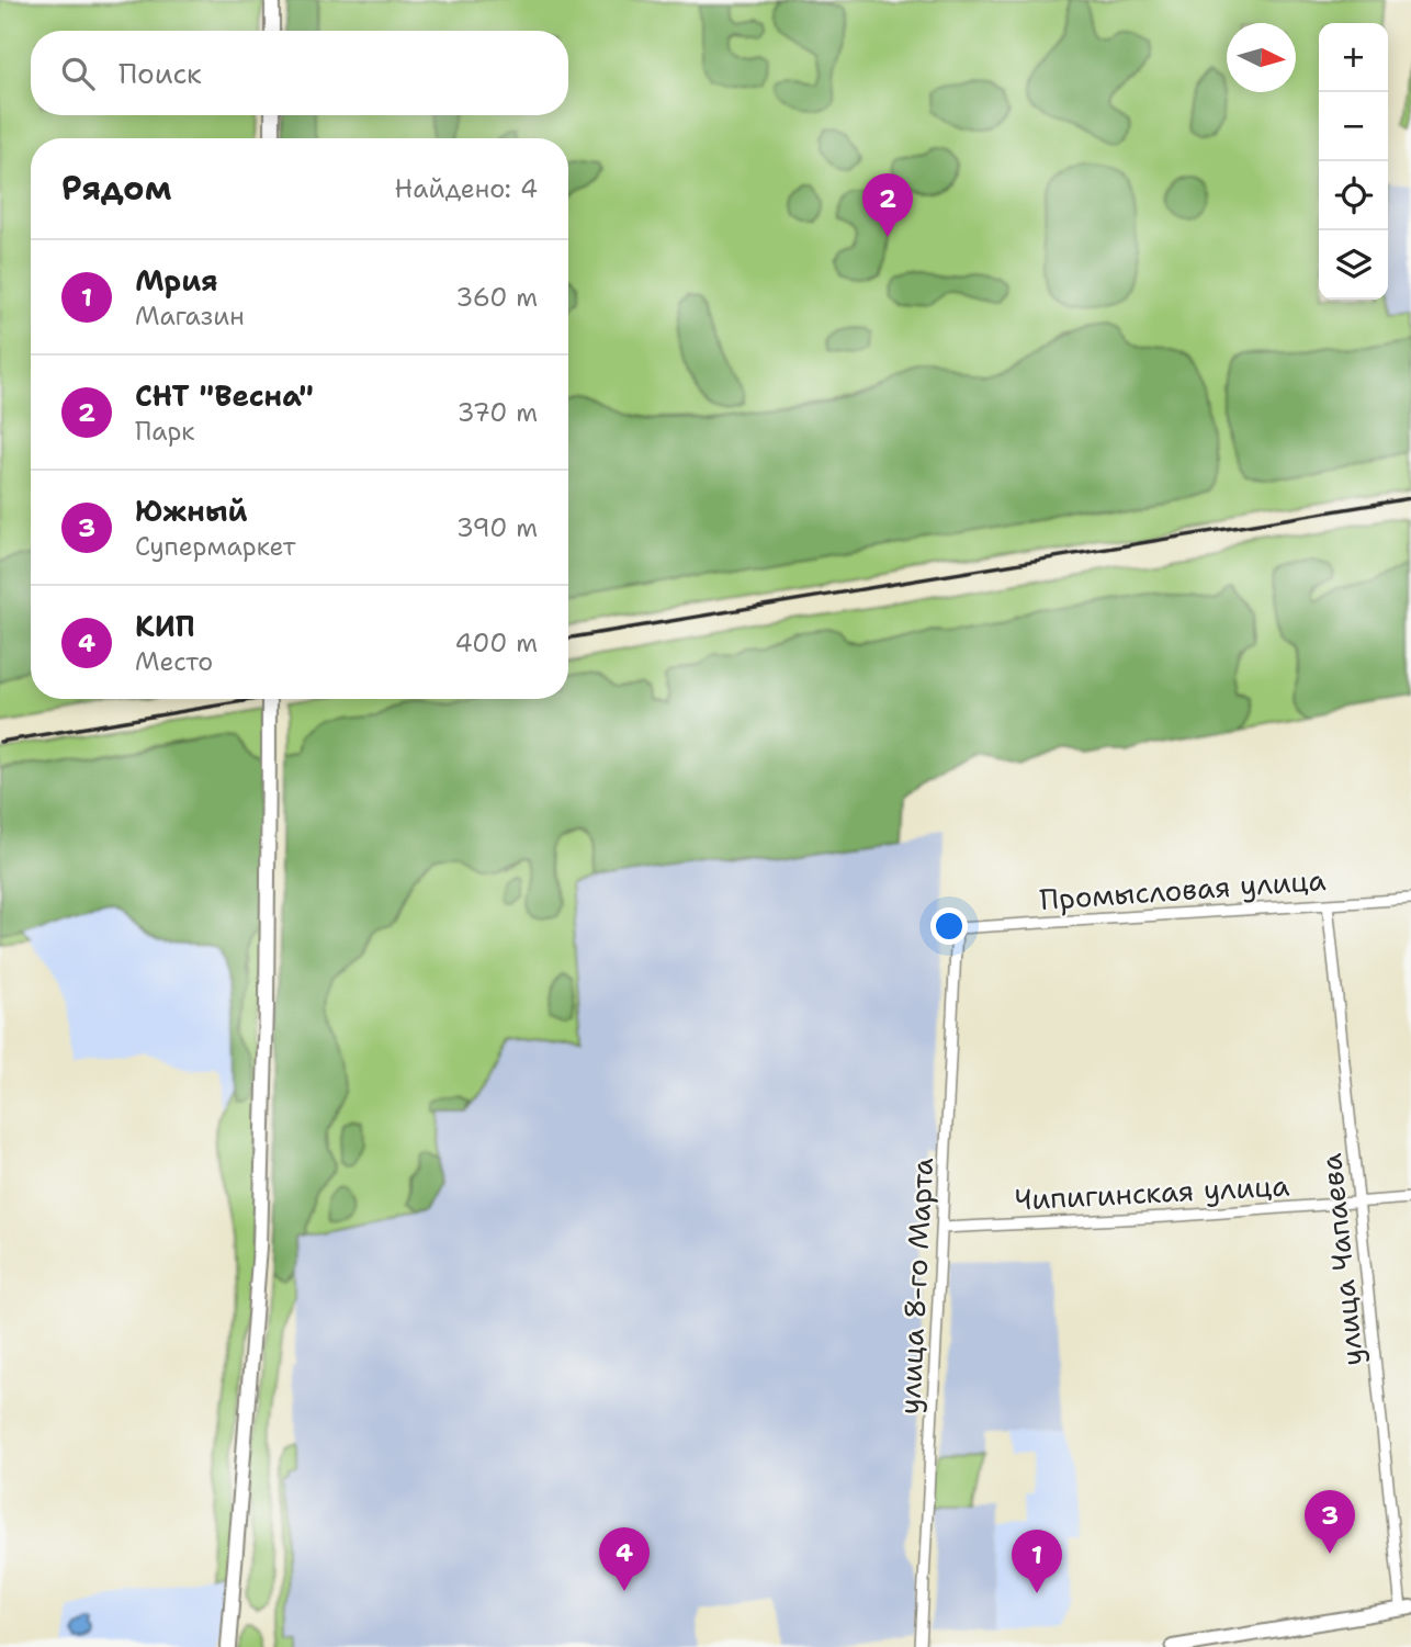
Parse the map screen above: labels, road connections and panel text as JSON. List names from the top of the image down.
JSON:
{
  "streets": {
    "street": [
      "Промысловая улица",
      "Чипигинская улица",
      "улица Чапаева",
      "улица 8-го Марта"
    ]
  },
  "crossings": [
    ["Промысловая улица", "улица Чапаева"],
    ["Промысловая улица", "улица 8-го Марта"],
    ["Чипигинская улица", "улица Чапаева"],
    ["Чипигинская улица", "улица 8-го Марта"]
  ],
  "north": "right",
  "page": {
    "map_buttons": ["+", "−"],
    "search": "Поиск",
    "heading": ["Рядом", "Найдено: 4"],
    "pins": [
      "2",
      "3",
      "4",
      "1"
    ],
    "list": [
      {
        "mark": "1",
        "name": "Мрия",
        "note": "Магазин",
        "value": "360 m"
      },
      {
        "mark": "2",
        "name": "СНТ \"Весна\"",
        "note": "Парк",
        "value": "370 m"
      },
      {
        "mark": "3",
        "name": "Южный",
        "note": "Супермаркет",
        "value": "390 m"
      },
      {
        "mark": "4",
        "name": "КИП",
        "note": "Место",
        "value": "400 m"
      }
    ]
  }
}
